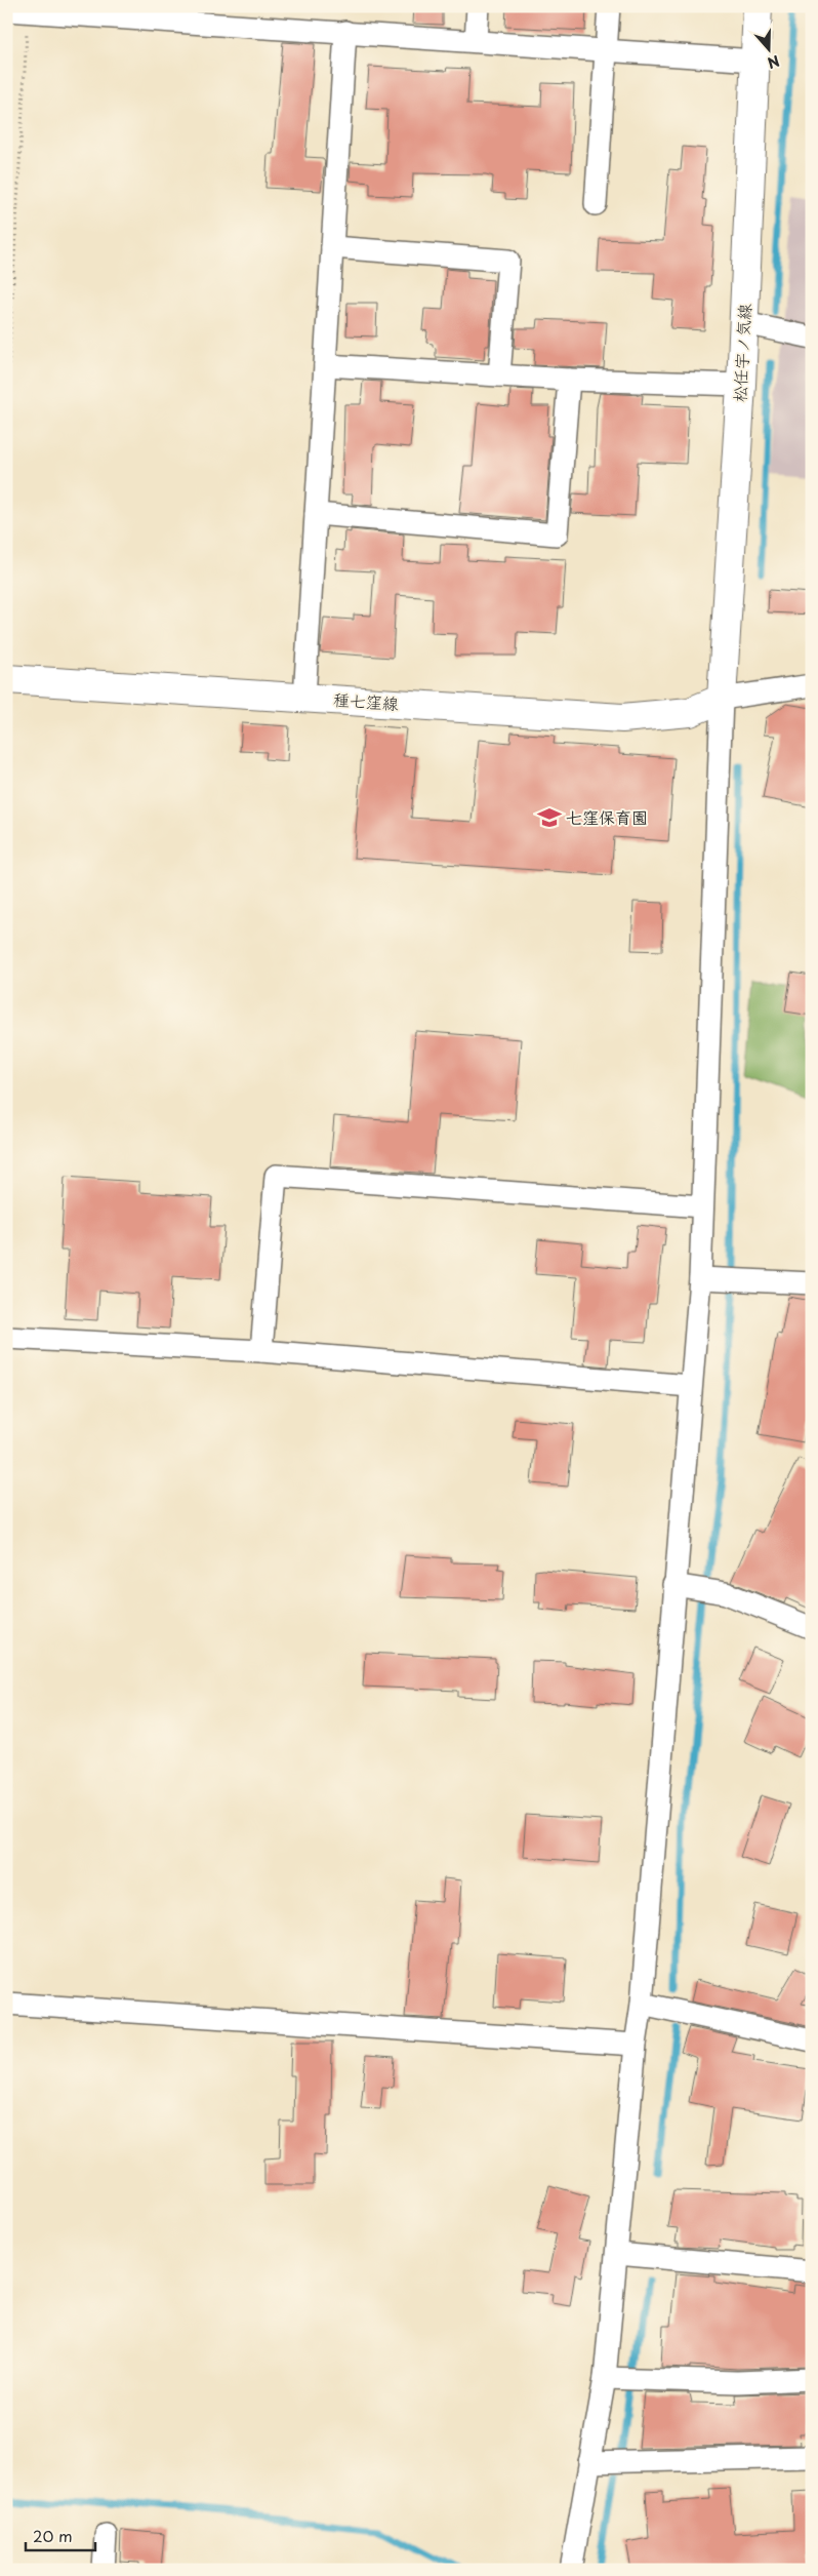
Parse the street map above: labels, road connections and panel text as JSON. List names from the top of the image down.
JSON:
{
  "streets": {
    "main road": ["松任宇ノ気線", "種七窪線"]
  },
  "crossings": [
    ["松任宇ノ気線", "種七窪線"]
  ],
  "places": {
    "school or university": ["七窪保育園"]
  },
  "scale_bar": "20 m",
  "north": "bottom"
}
